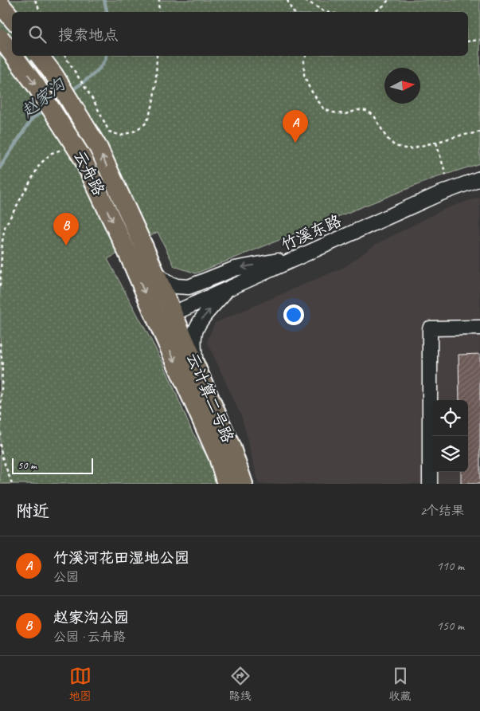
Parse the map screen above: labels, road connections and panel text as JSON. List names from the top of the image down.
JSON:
{
  "streets": {
    "main road": ["云舟路", "云计算二号路"],
    "street": ["竹溪东路"]
  },
  "crossings": [
    ["云舟路", "竹溪东路"],
    ["云舟路", "云计算二号路"],
    ["竹溪东路", "云计算二号路"]
  ],
  "water": ["赵家沟"],
  "scale_bar": "50 m",
  "north": "right",
  "page": {
    "search": "搜索地点",
    "pins": ["A", "B"],
    "scale": "50 m",
    "heading": ["附近", "2个结果"],
    "list": [
      {
        "mark": "A",
        "name": "竹溪河花田湿地公园",
        "note": "公园",
        "value": "110 m"
      },
      {
        "mark": "B",
        "name": "赵家沟公园",
        "note": "公园 · 云舟路",
        "value": "150 m"
      }
    ],
    "nav": ["地图", "路线", "收藏"]
  }
}
